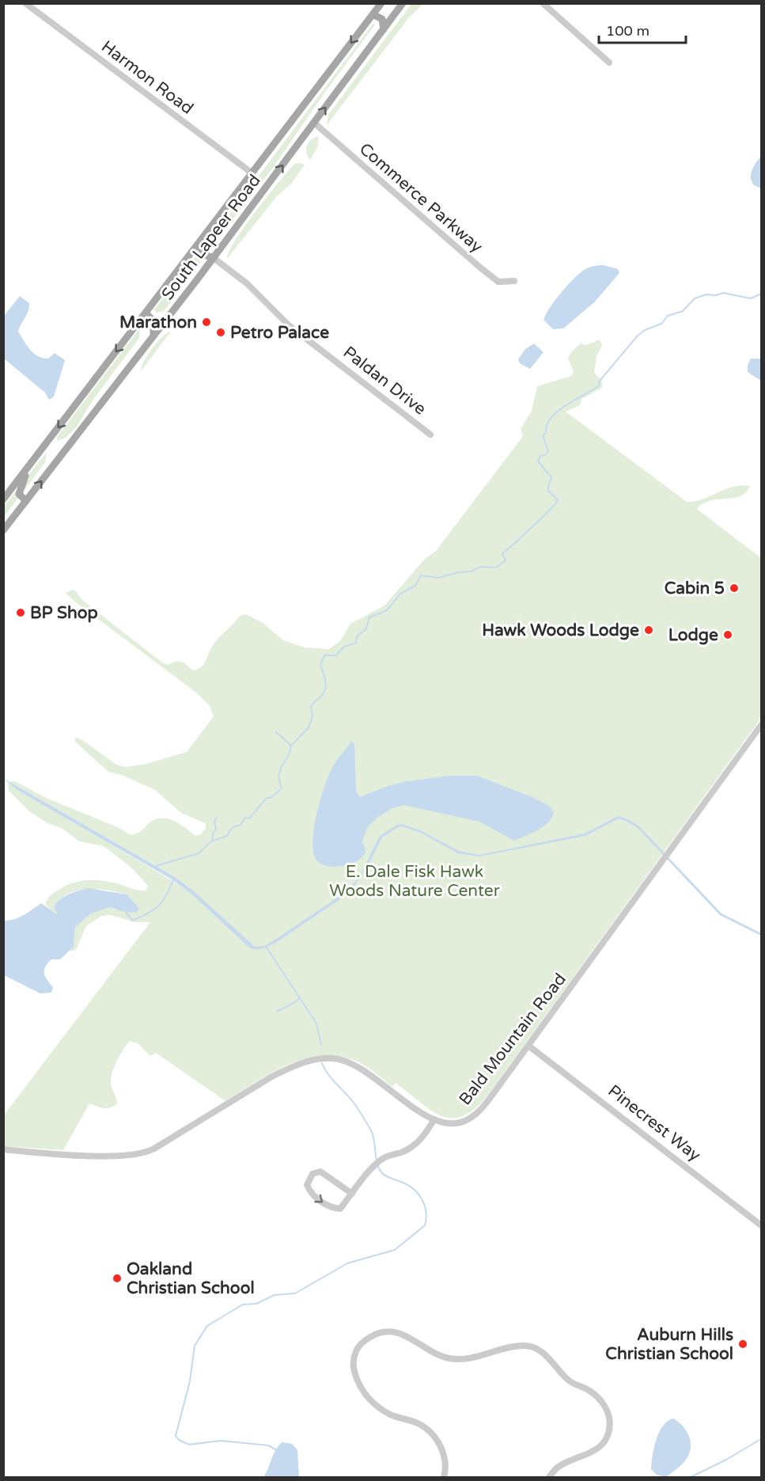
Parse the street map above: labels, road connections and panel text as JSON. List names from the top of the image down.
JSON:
{
  "streets": {
    "main road": ["South Lapeer Road"],
    "street": [
      "Harmon Road",
      "Commerce Parkway",
      "Paldan Drive",
      "Bald Mountain Road",
      "Pinecrest Way"
    ]
  },
  "crossings": [
    ["Harmon Road", "South Lapeer Road"],
    ["Commerce Parkway", "South Lapeer Road"],
    ["South Lapeer Road", "Paldan Drive"],
    ["Bald Mountain Road", "Pinecrest Way"]
  ],
  "parks": ["E. Dale Fisk Hawk Woods Nature Center"],
  "places": [
    "Marathon",
    "Petro Palace",
    "Cabin 5",
    "BP Shop",
    "Hawk Woods Lodge",
    "Lodge",
    "Oakland Christian School",
    "Auburn Hills Christian School"
  ],
  "scale_bar": "100 m"
}
